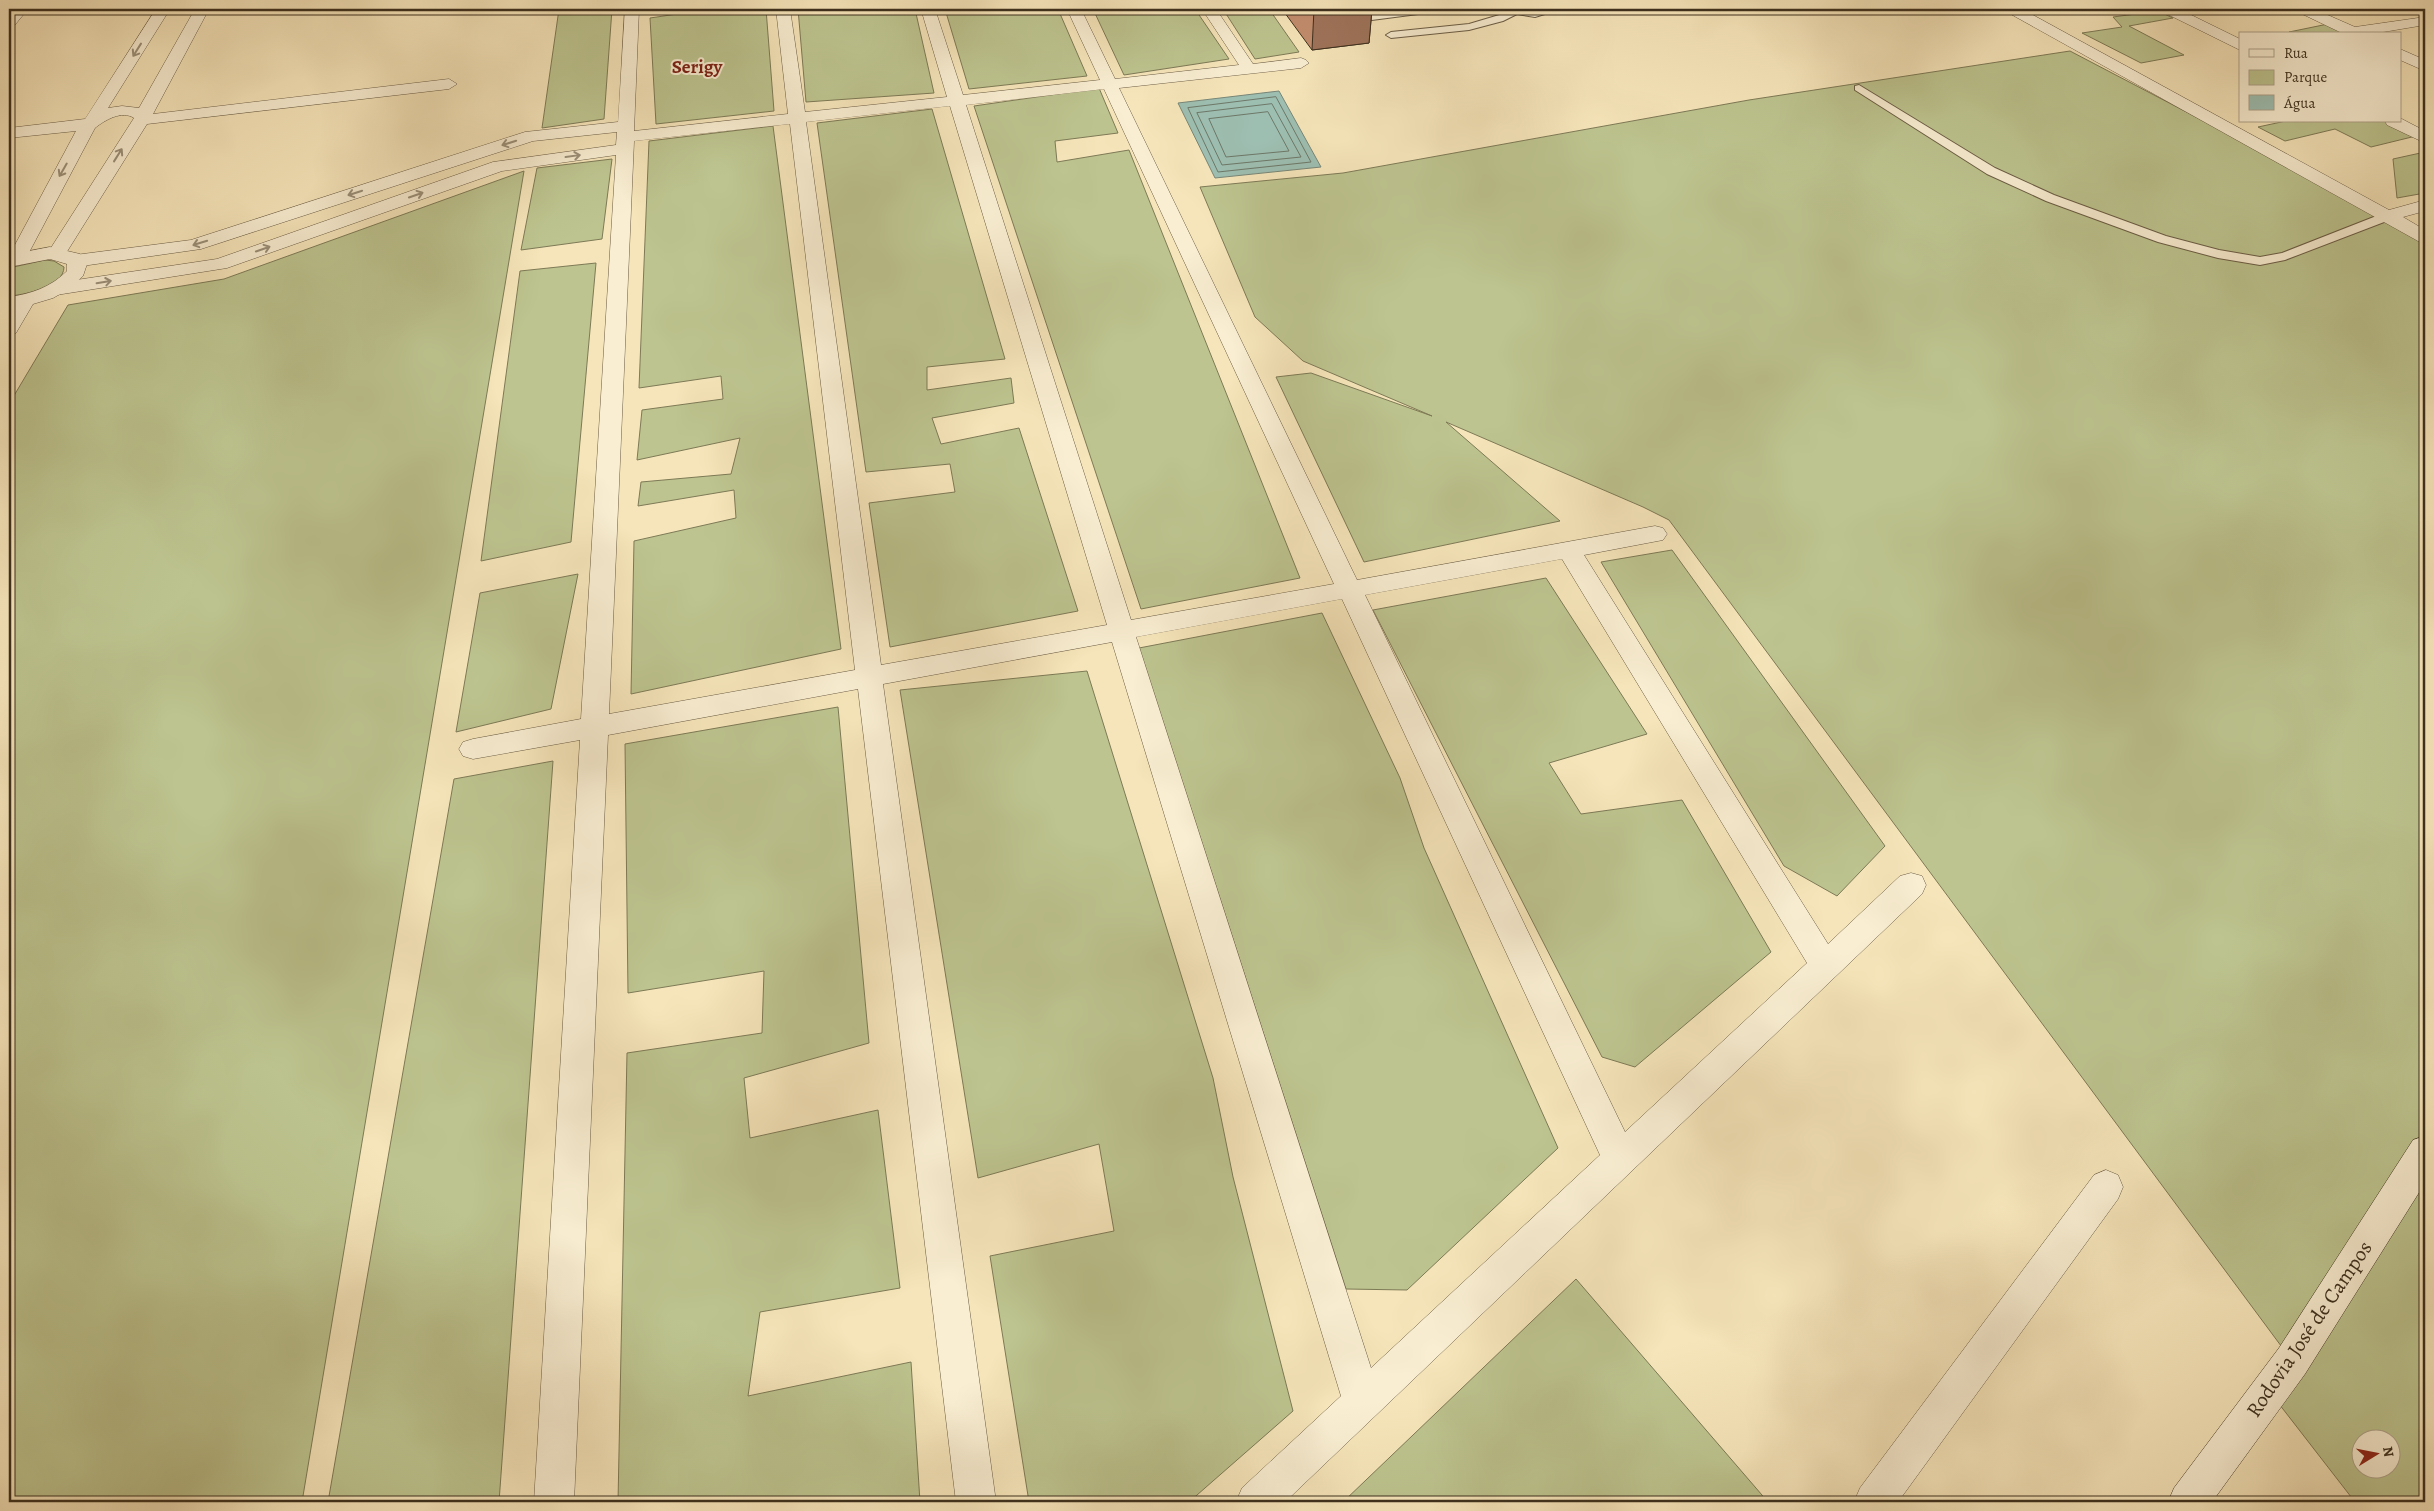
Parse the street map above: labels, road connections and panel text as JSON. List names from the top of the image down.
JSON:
{
  "streets": {
    "street": ["Rodovia José de Campos"]
  },
  "districts": ["Serigy"],
  "legend": ["Rua", "Parque", "Água"],
  "north": "right"
}
